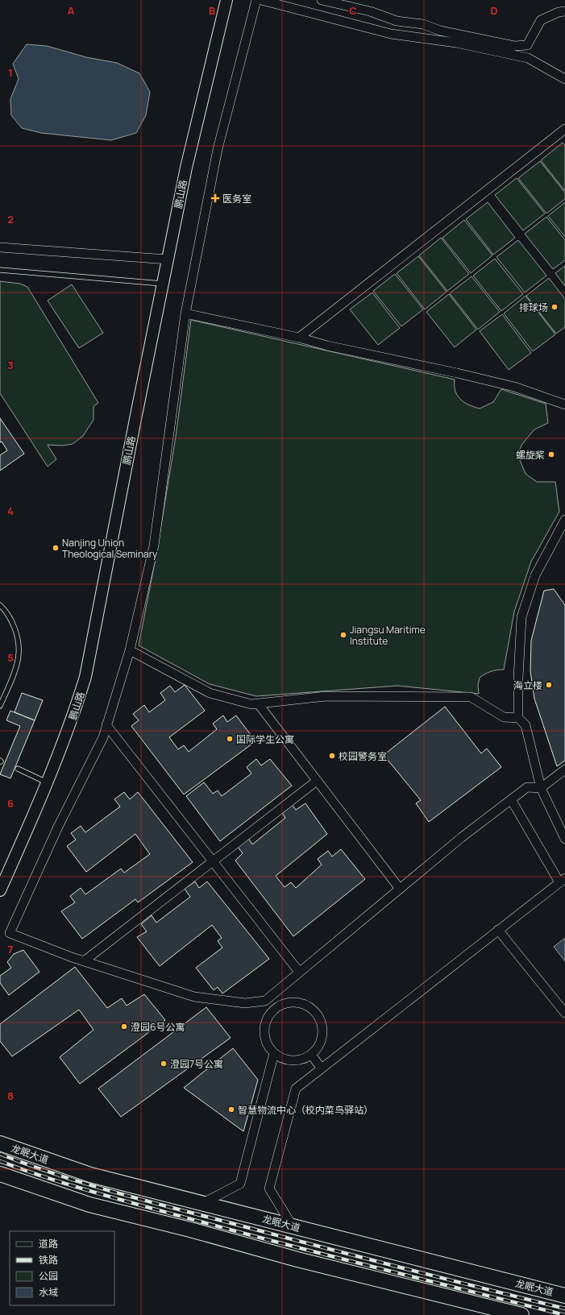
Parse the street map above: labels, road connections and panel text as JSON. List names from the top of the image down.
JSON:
{
  "streets": {
    "main road": ["龙眠大道"],
    "street": ["鹏山路"]
  },
  "places": {
    "health": ["医务室"],
    "other": [
      "排球场",
      "螺旋桨",
      "Nanjing Union Theological Seminary",
      "Jiangsu Maritime Institute",
      "海立楼",
      "国际学生公寓",
      "校园警务室",
      "澄园6号公寓",
      "澄园7号公寓",
      "智慧物流中心（校内菜鸟驿站）"
    ]
  },
  "legend": [
    "道路",
    "铁路",
    "公园",
    "水域"
  ],
  "grid": {
    "columns": [
      "A",
      "B",
      "C",
      "D"
    ],
    "rows": [
      "1",
      "2",
      "3",
      "4",
      "5",
      "6",
      "7",
      "8"
    ]
  }
}
